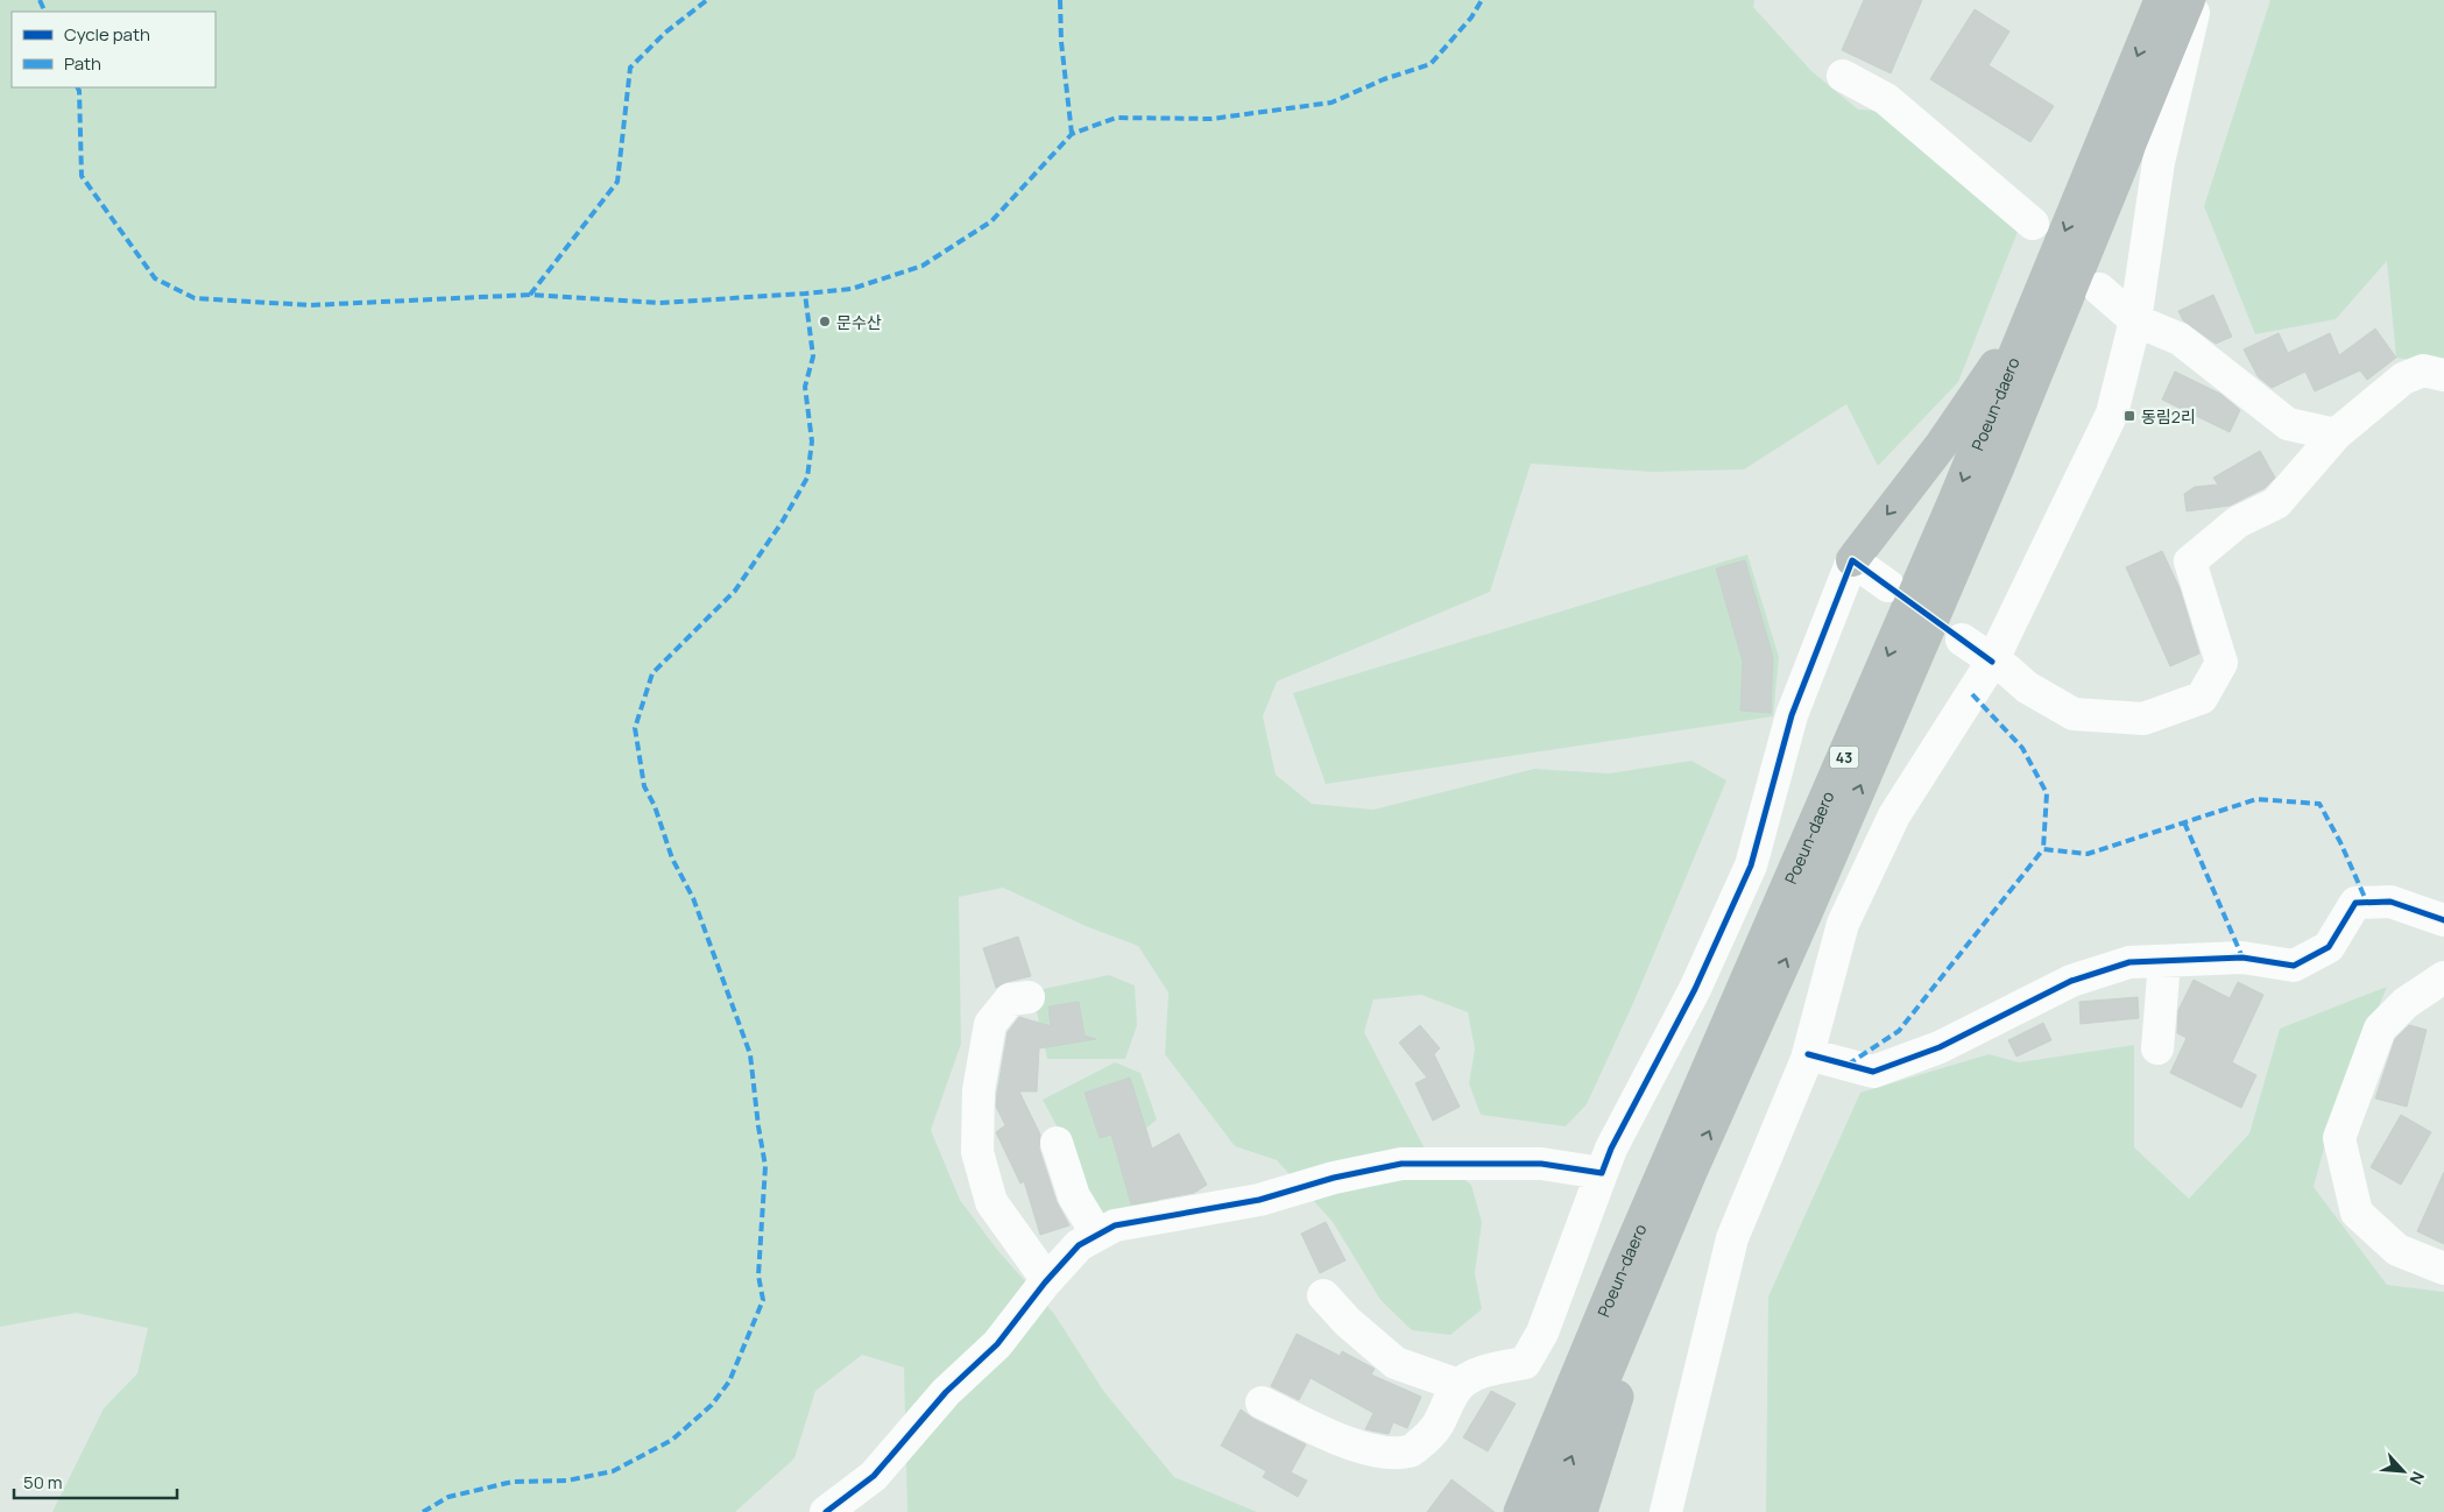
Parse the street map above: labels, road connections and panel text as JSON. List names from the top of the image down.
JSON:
{
  "streets": {
    "highway": ["Poeun-daero", "43"]
  },
  "places": {
    "other": ["문수산"],
    "transit": ["동림2리"]
  },
  "legend": ["Cycle path", "Path"],
  "scale_bar": "50 m",
  "north": "bottom right"
}
